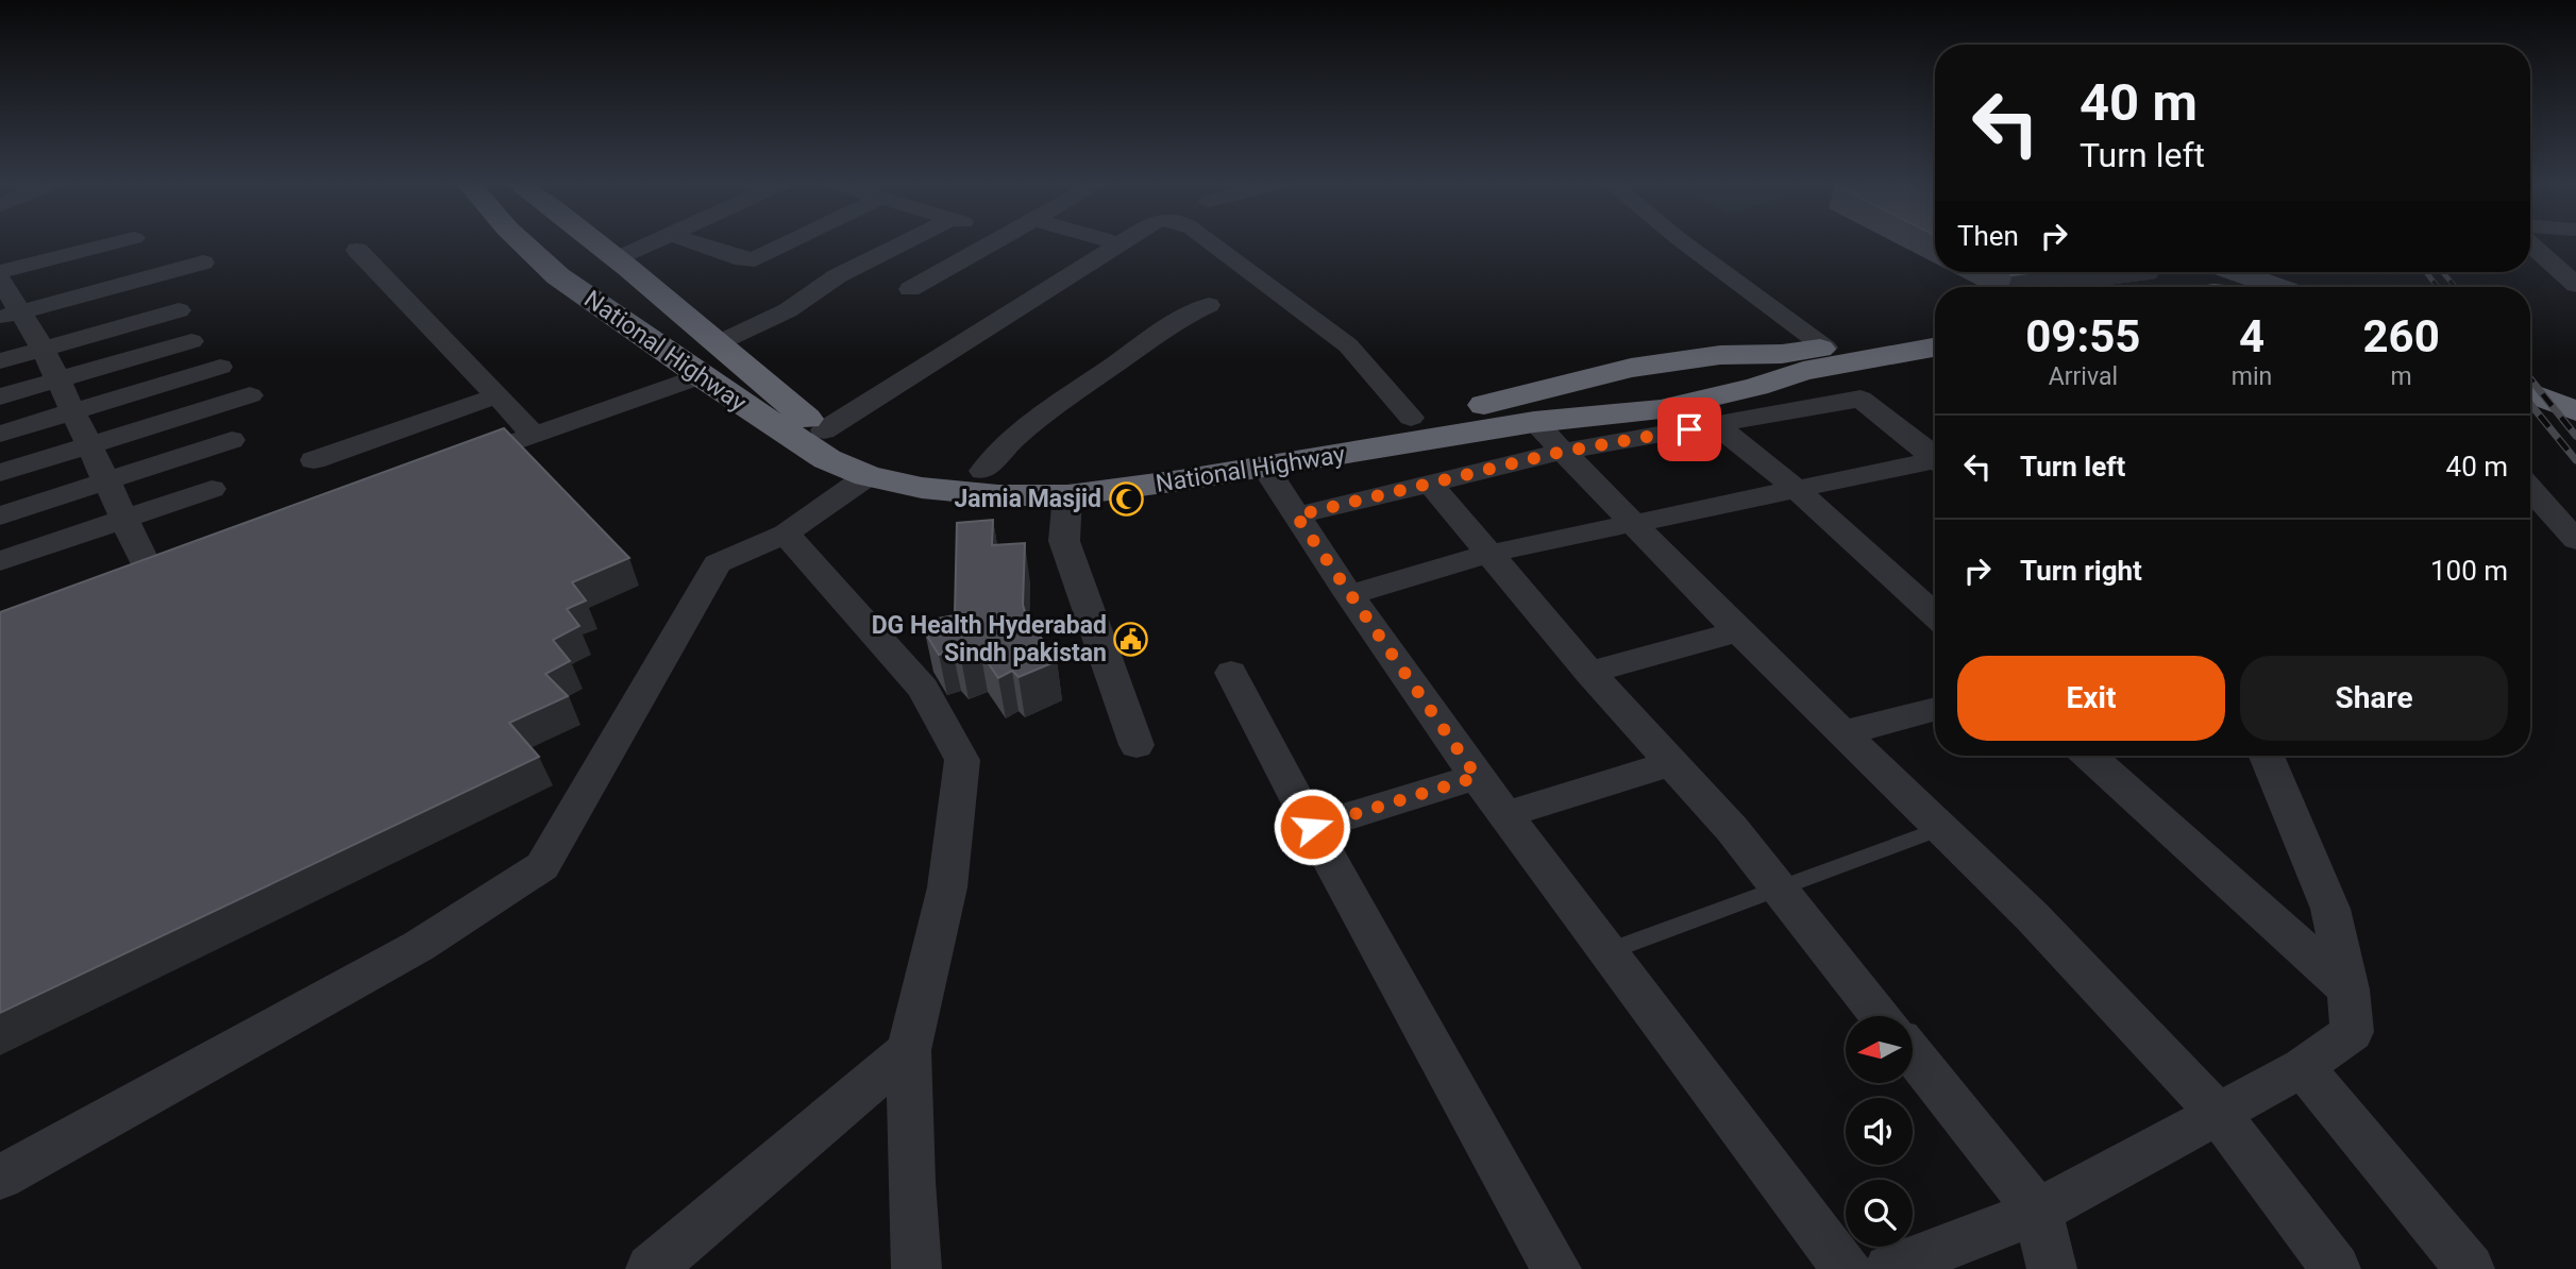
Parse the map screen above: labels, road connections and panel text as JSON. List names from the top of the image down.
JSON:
{
  "streets": {
    "highway": ["National Highway"]
  },
  "places": {
    "mosque": ["Jamia Masjid"],
    "public building": ["DG Health Hyderabad Sindh pakistan"]
  },
  "north": "left",
  "page": {
    "turn": ["40 m", "Turn left"],
    "then": "Then",
    "eta": [
      "09:55",
      "Arrival",
      "4",
      "min",
      "260",
      "m"
    ],
    "list": [
      {
        "name": "Turn left",
        "value": "40 m"
      },
      {
        "name": "Turn right",
        "value": "100 m"
      }
    ],
    "buttons": ["Exit", "Share"]
  }
}
